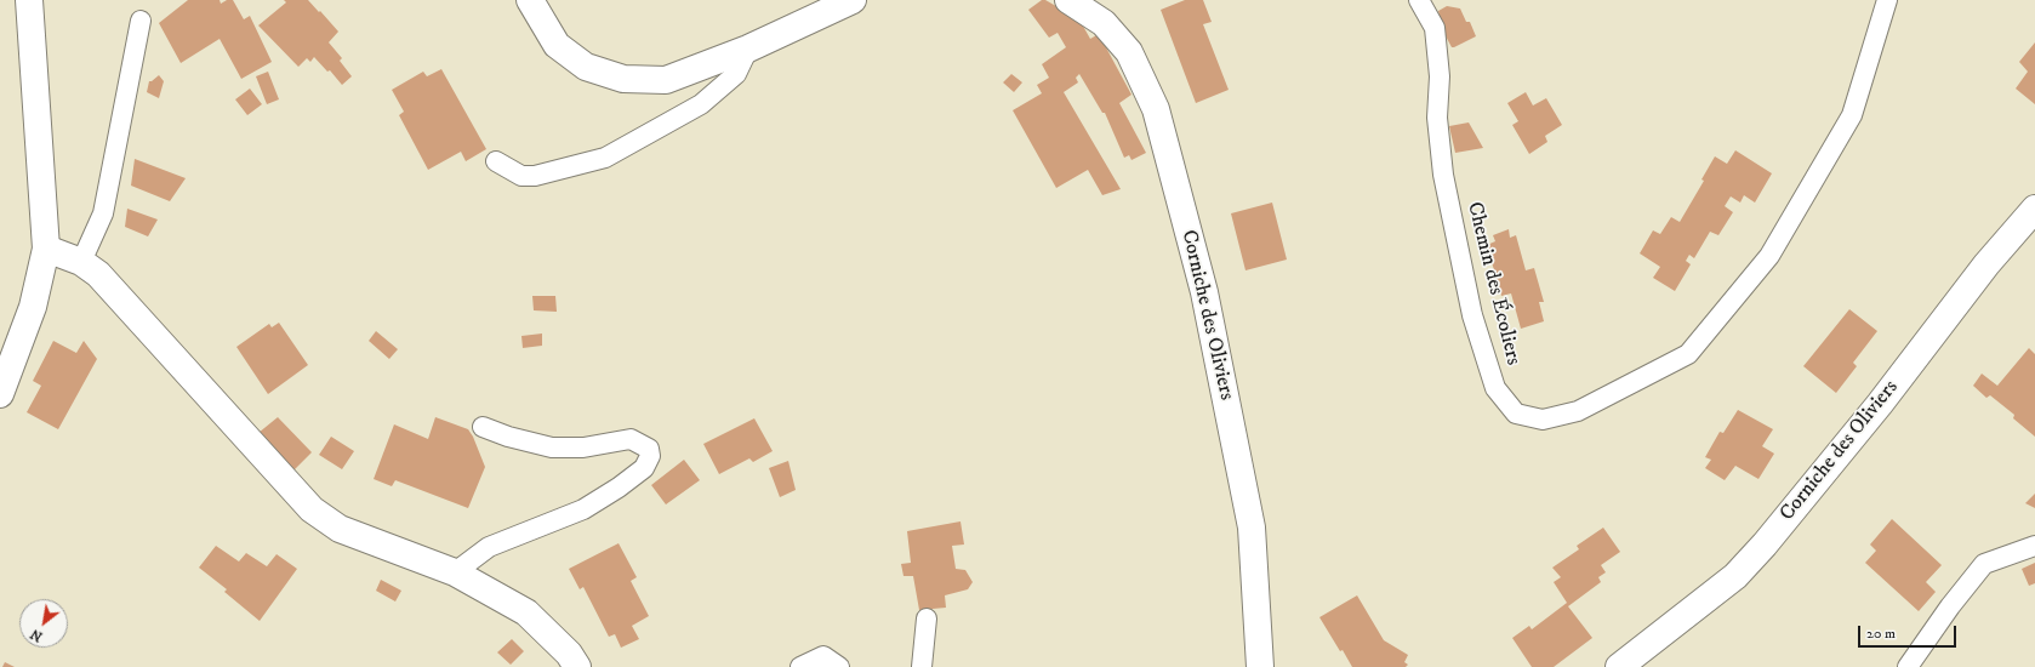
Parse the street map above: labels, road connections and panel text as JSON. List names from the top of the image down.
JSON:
{
  "streets": {
    "street": ["Corniche des Oliviers"],
    "lane": ["Chemin des Écoliers"]
  },
  "scale_bar": "20 m",
  "north": "bottom left"
}
